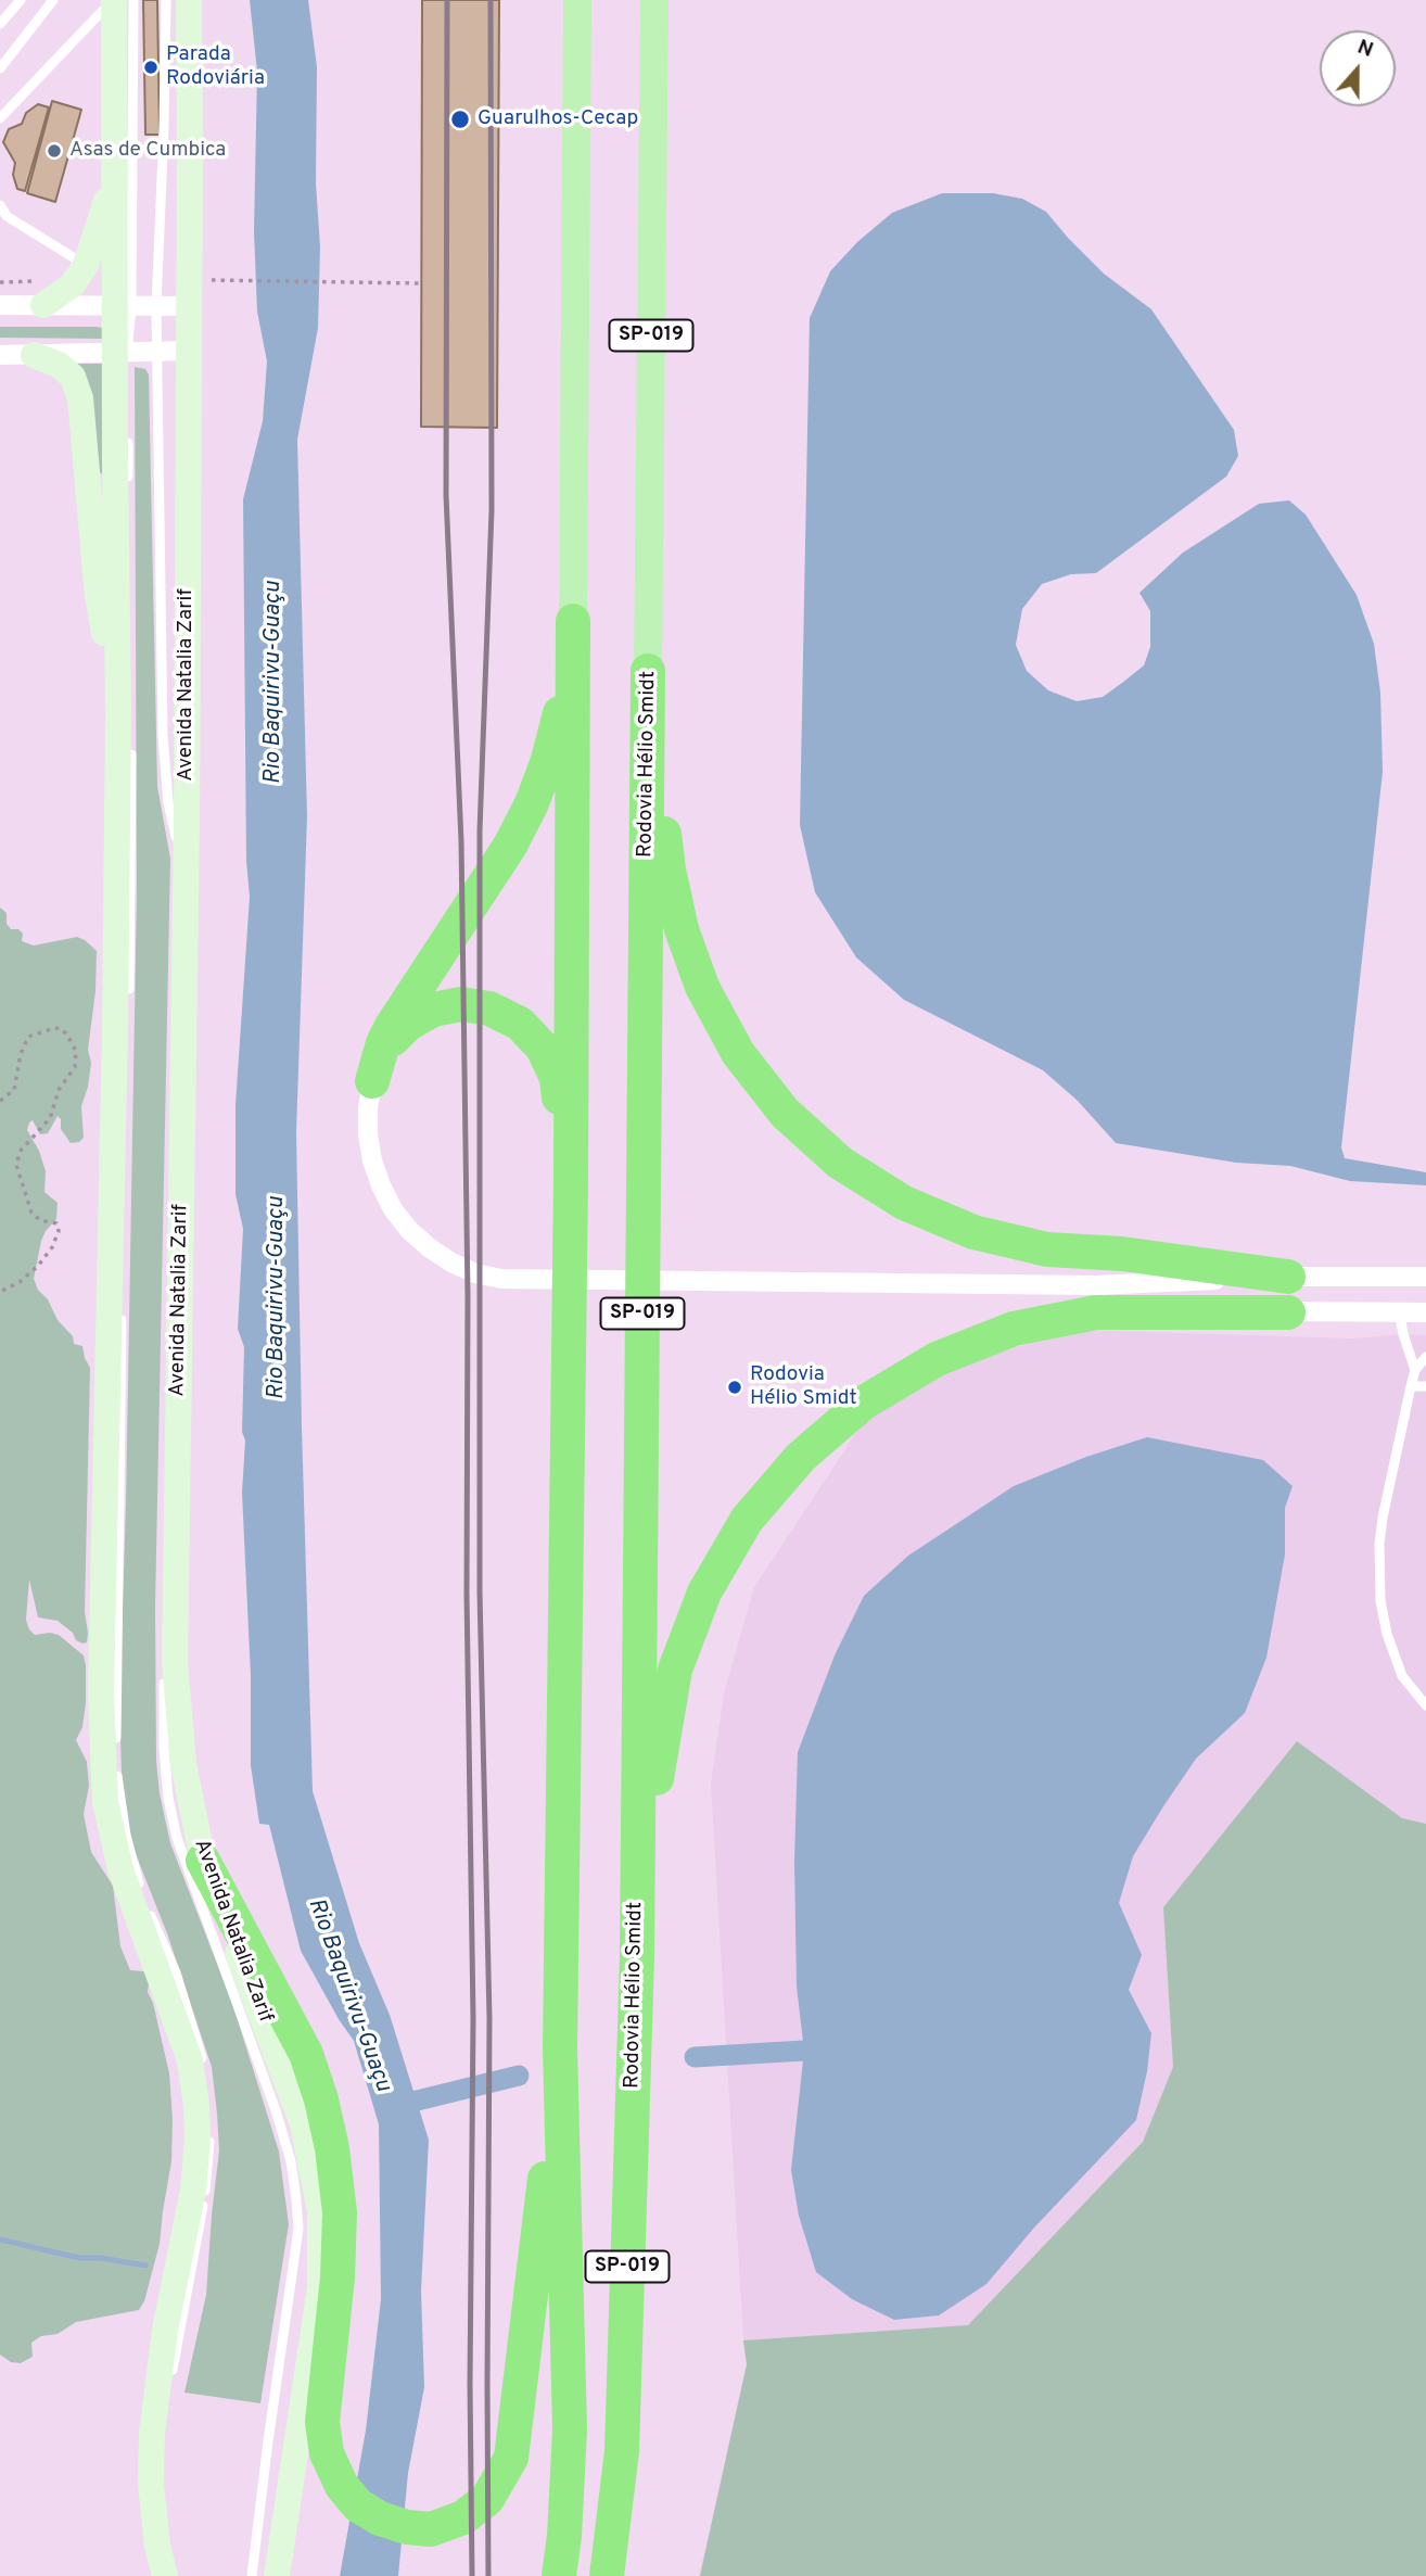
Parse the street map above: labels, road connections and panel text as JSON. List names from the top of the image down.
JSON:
{
  "streets": {
    "highway": ["SP-019", "Rodovia Hélio Smidt"],
    "main road": ["Avenida Natalia Zarif"]
  },
  "water": ["Rio Baquirivu-Guaçu"],
  "places": [
    "Parada Rodoviária",
    "Guarulhos-Cecap",
    "Asas de Cumbica",
    "Rodovia Hélio Smidt"
  ],
  "north": "top"
}
